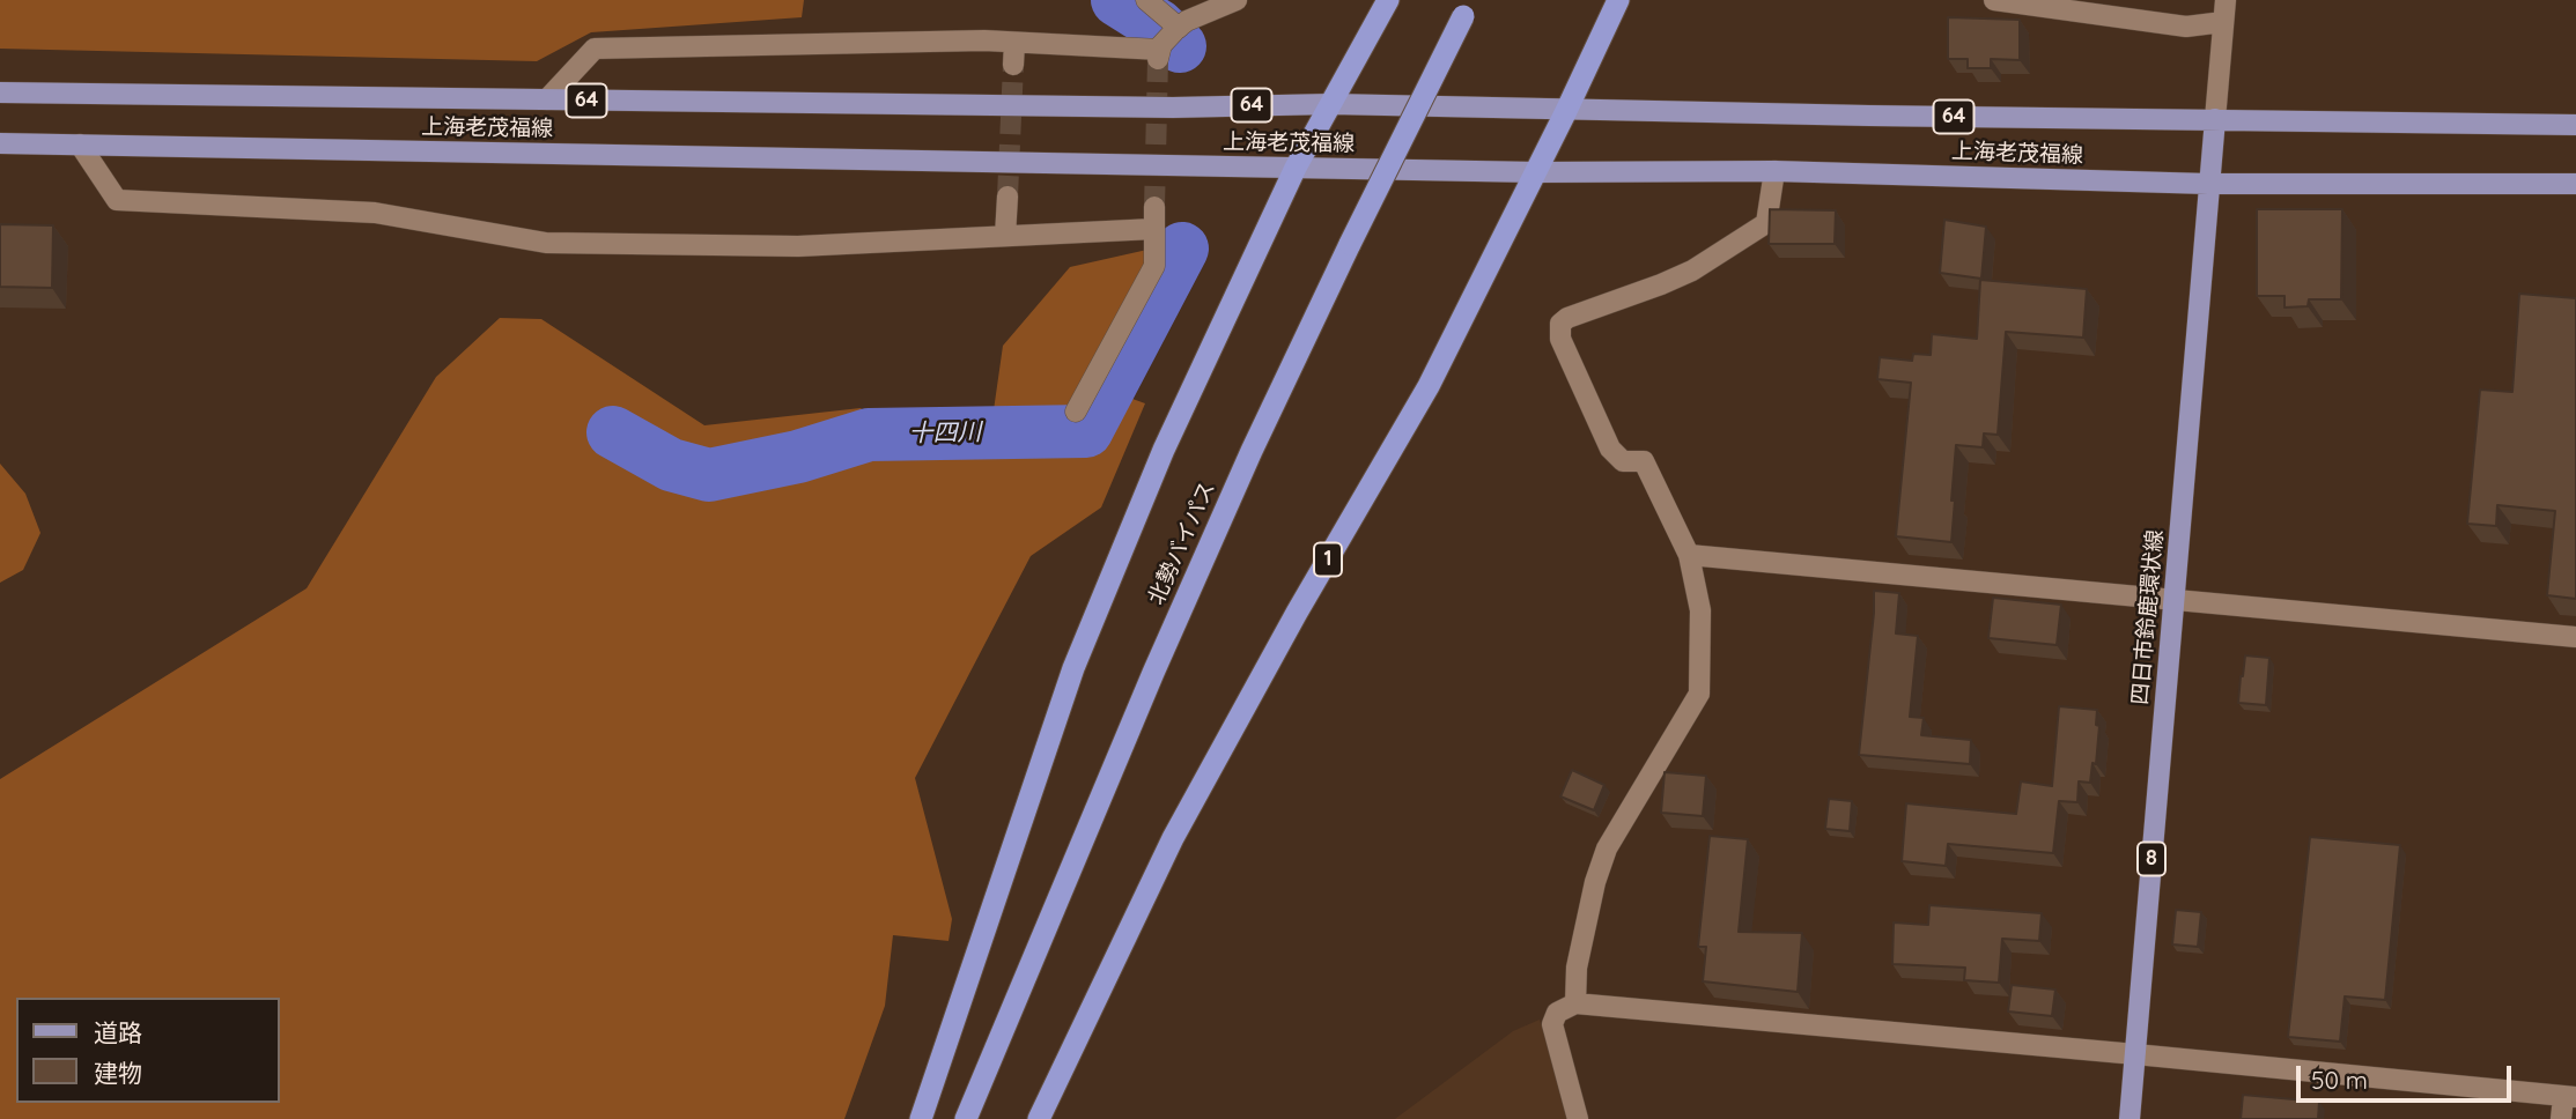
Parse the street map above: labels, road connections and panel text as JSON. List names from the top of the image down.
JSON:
{
  "streets": {
    "highway": ["北勢バイパス", "1"],
    "main road": [
      "64",
      "上海老茂福線",
      "四日市鈴鹿環状線",
      "8"
    ]
  },
  "crossings": [
    ["上海老茂福線", "1"],
    ["上海老茂福線", "四日市鈴鹿環状線"]
  ],
  "water": ["十四川"],
  "legend": ["道路", "建物"],
  "scale_bar": "50 m"
}
